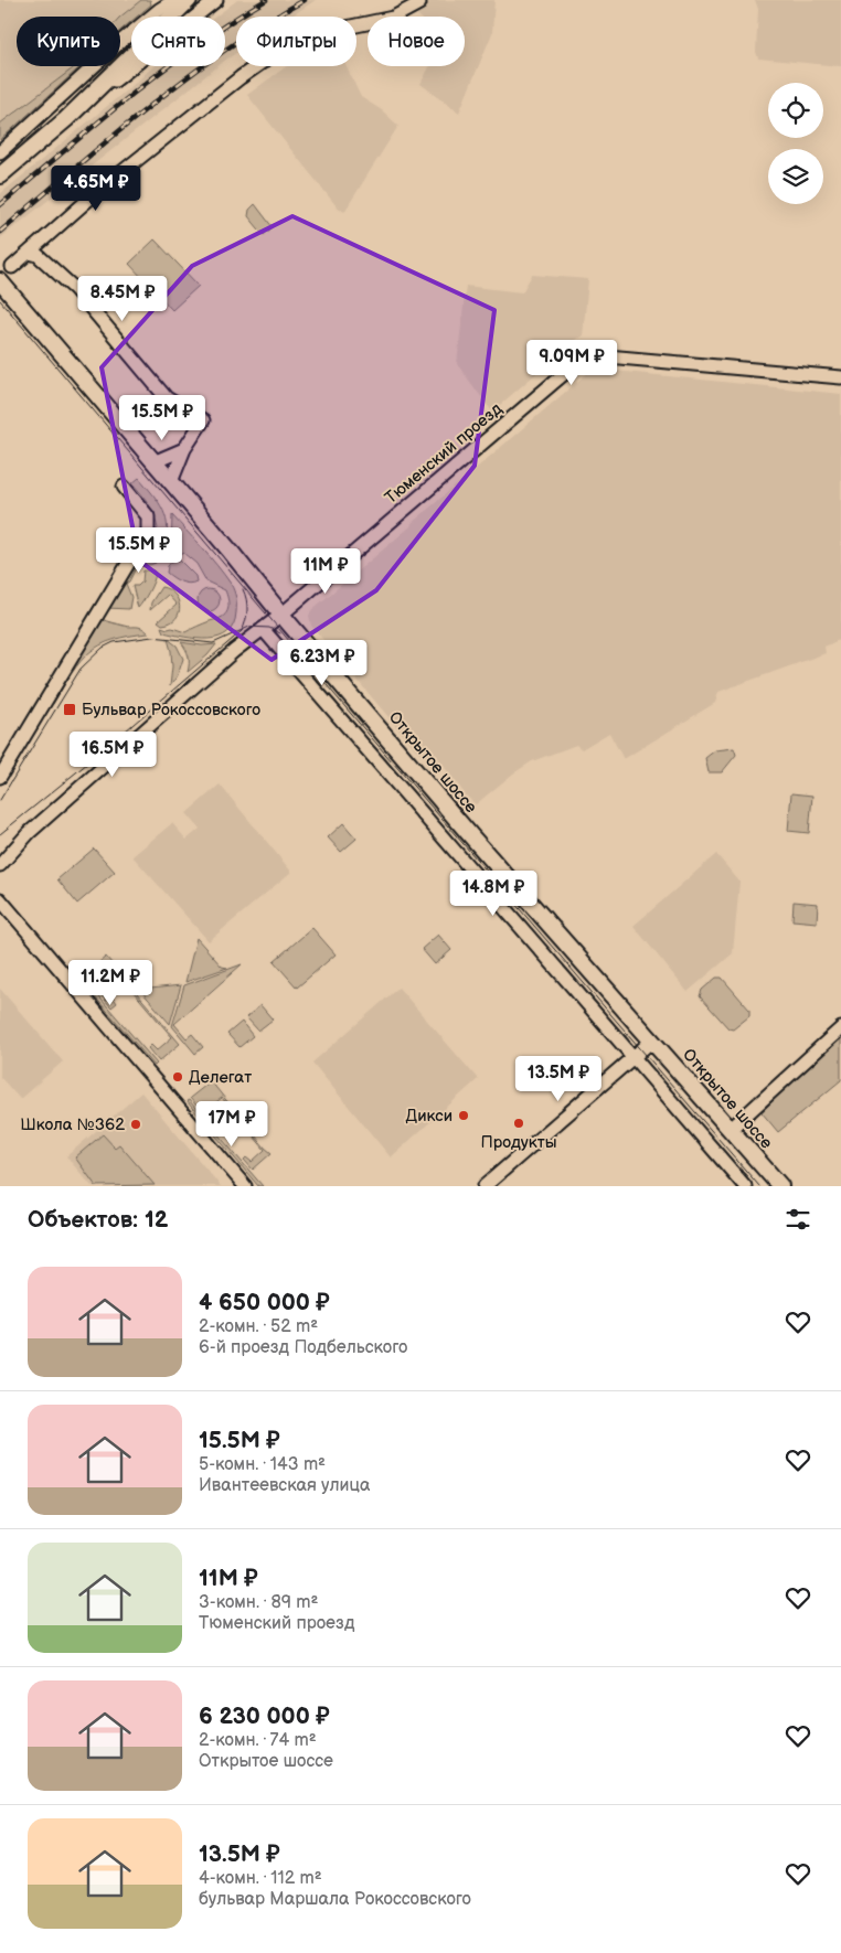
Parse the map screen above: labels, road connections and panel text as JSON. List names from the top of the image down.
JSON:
{
  "streets": {
    "main road": ["Открытое шоссе"],
    "street": ["Тюменский проезд"]
  },
  "crossings": [
    ["Тюменский проезд", "Открытое шоссе"]
  ],
  "places": {
    "transit": ["Бульвар Рокоссовского"],
    "other": [
      "Делегат",
      "Дикси",
      "Продукты",
      "Школа №362"
    ]
  },
  "page": {
    "chip": [
      "Купить",
      "Снять",
      "Фильтры",
      "Новое"
    ],
    "price": [
      "4.65M ₽",
      "8.45M ₽",
      "9.09M ₽",
      "15.5M ₽",
      "15.5M ₽",
      "11M ₽",
      "6.23M ₽",
      "16.5M ₽",
      "14.8M ₽",
      "11.2M ₽",
      "13.5M ₽",
      "17M ₽"
    ],
    "heading": "Объектов: 12",
    "list": [
      {
        "name": "4 650 000 ₽",
        "note": "2-комн. · 52 m² · 6-й проезд Подбельского"
      },
      {
        "name": "15.5M ₽",
        "note": "5-комн. · 143 m² · Ивантеевская улица"
      },
      {
        "name": "11M ₽",
        "note": "3-комн. · 89 m² · Тюменский проезд"
      },
      {
        "name": "6 230 000 ₽",
        "note": "2-комн. · 74 m² · Открытое шоссе"
      },
      {
        "name": "13.5M ₽",
        "note": "4-комн. · 112 m² · бульвар Маршала Рокоссовского"
      }
    ]
  }
}
